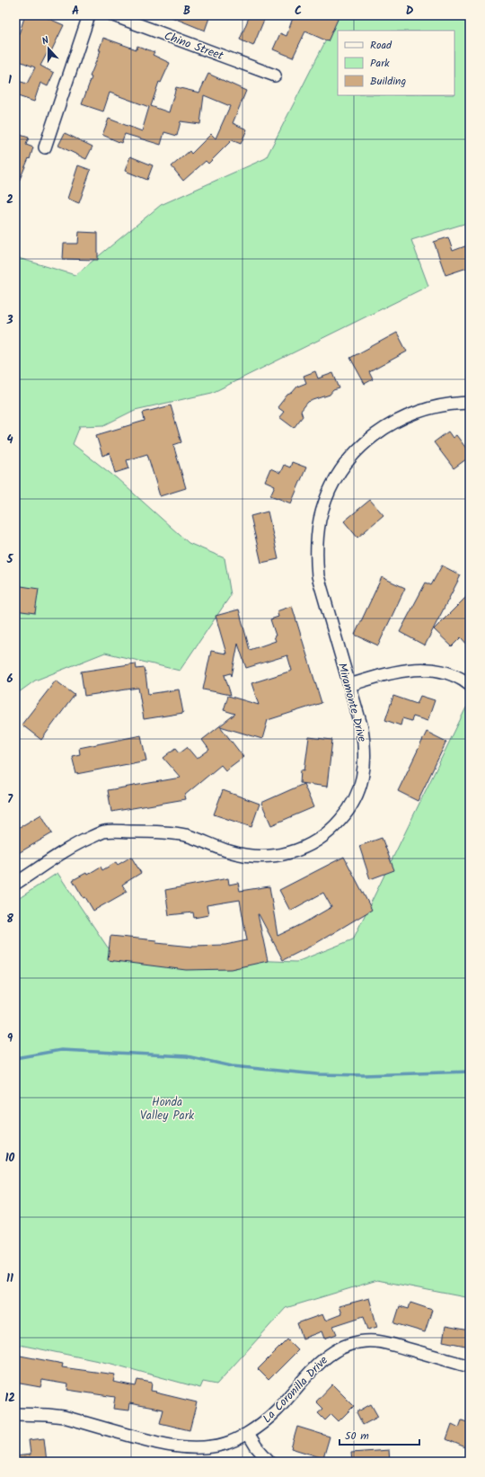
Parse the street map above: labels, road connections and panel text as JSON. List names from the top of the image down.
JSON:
{
  "streets": {
    "street": ["Chino Street", "Miramonte Drive", "La Coronilla Drive"]
  },
  "parks": ["Honda Valley Park"],
  "legend": ["Road", "Park", "Building"],
  "scale_bar": "50 m",
  "north": "top",
  "grid": {
    "columns": [
      "A",
      "B",
      "C",
      "D"
    ],
    "rows": [
      "1",
      "2",
      "3",
      "4",
      "5",
      "6",
      "7",
      "8",
      "9",
      "10",
      "11",
      "12"
    ]
  }
}
